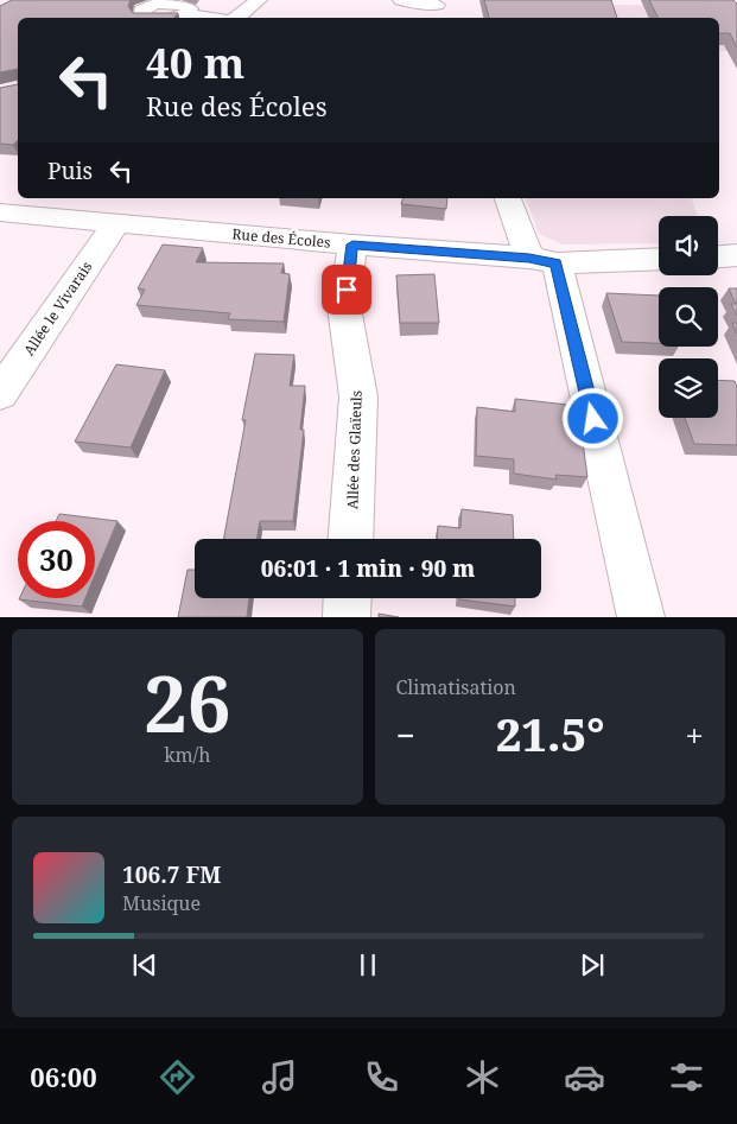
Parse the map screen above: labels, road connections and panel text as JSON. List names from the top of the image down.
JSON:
{
  "streets": {
    "street": ["Rue des Écoles", "Allée le Vivarais", "Allée des Glaïeuls"]
  },
  "crossings": [
    ["Rue des Écoles", "Allée le Vivarais"],
    ["Rue des Écoles", "Allée des Glaïeuls"]
  ],
  "page": {
    "turn": ["40 m", "Rue des Écoles"],
    "then": "Puis",
    "limit": "30",
    "trip": "06:01 · 1 min · 90 m",
    "tile": [
      ["26", "km/h"],
      "Climatisation"
    ],
    "heat": ["−", "21.5°", "+"],
    "song": ["106.7 FM", "Musique"],
    "tabs": "06:00"
  }
}
